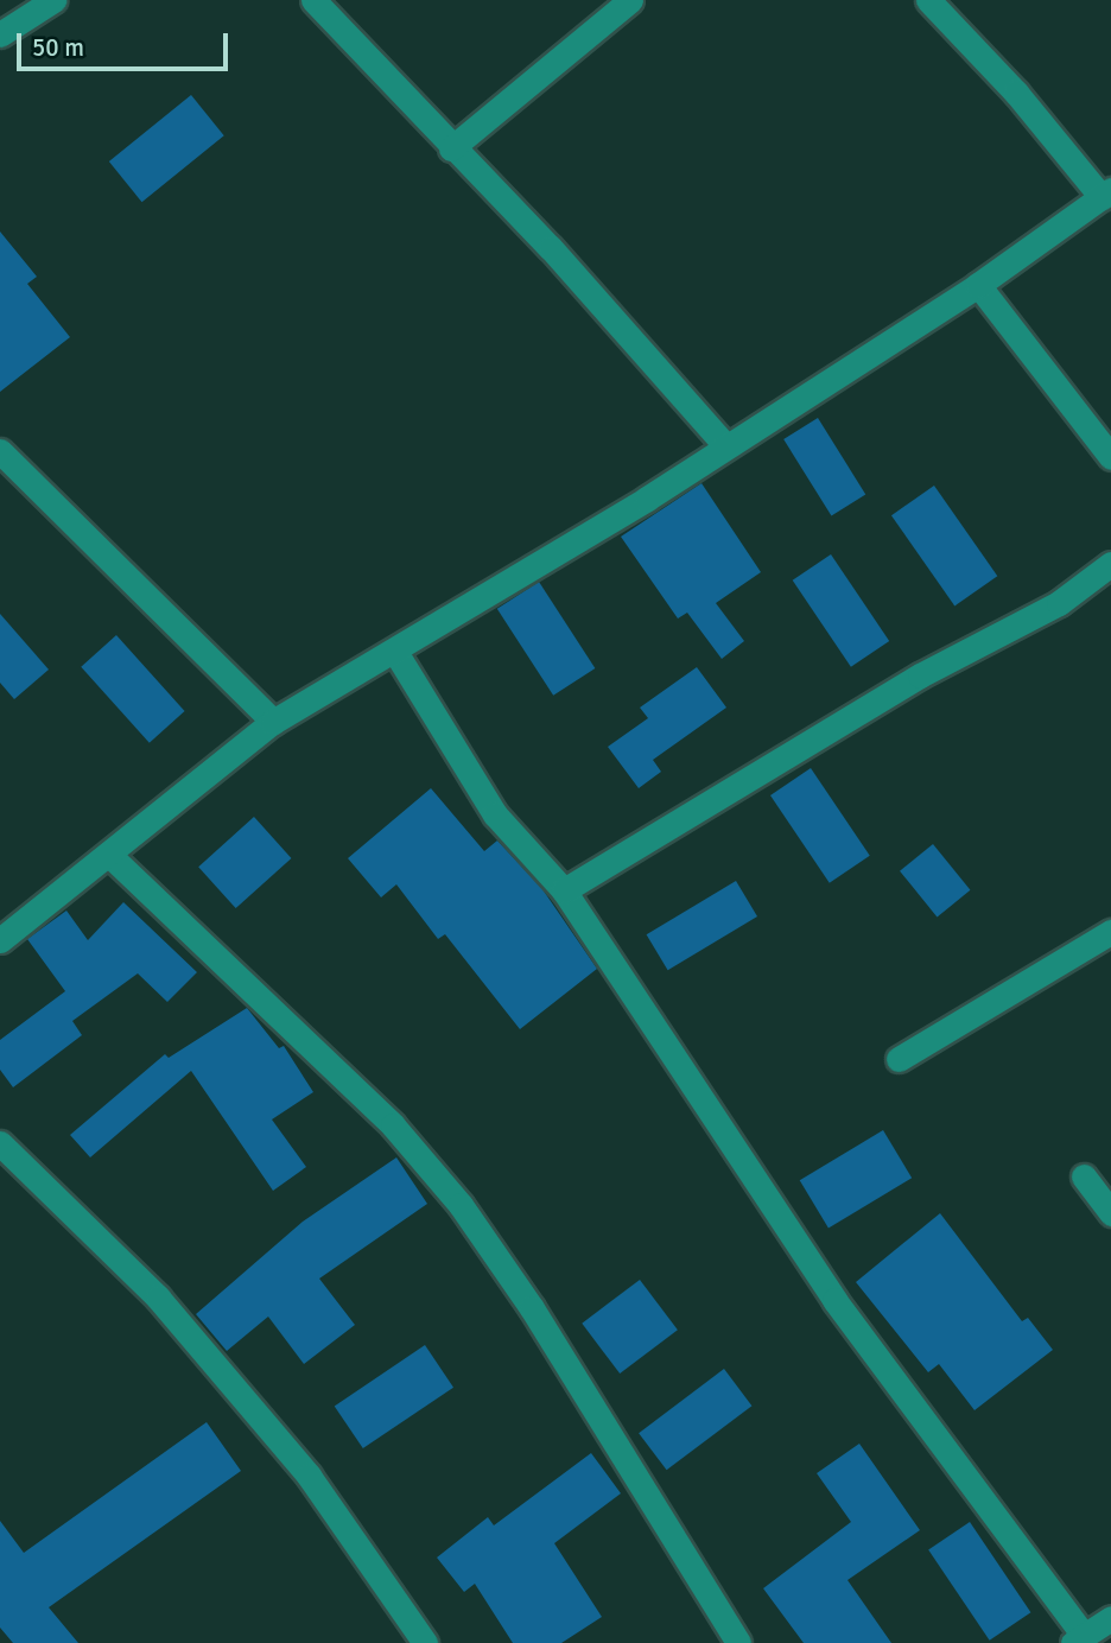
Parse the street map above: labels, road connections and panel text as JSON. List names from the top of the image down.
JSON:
{
  "scale_bar": "50 m"
}
